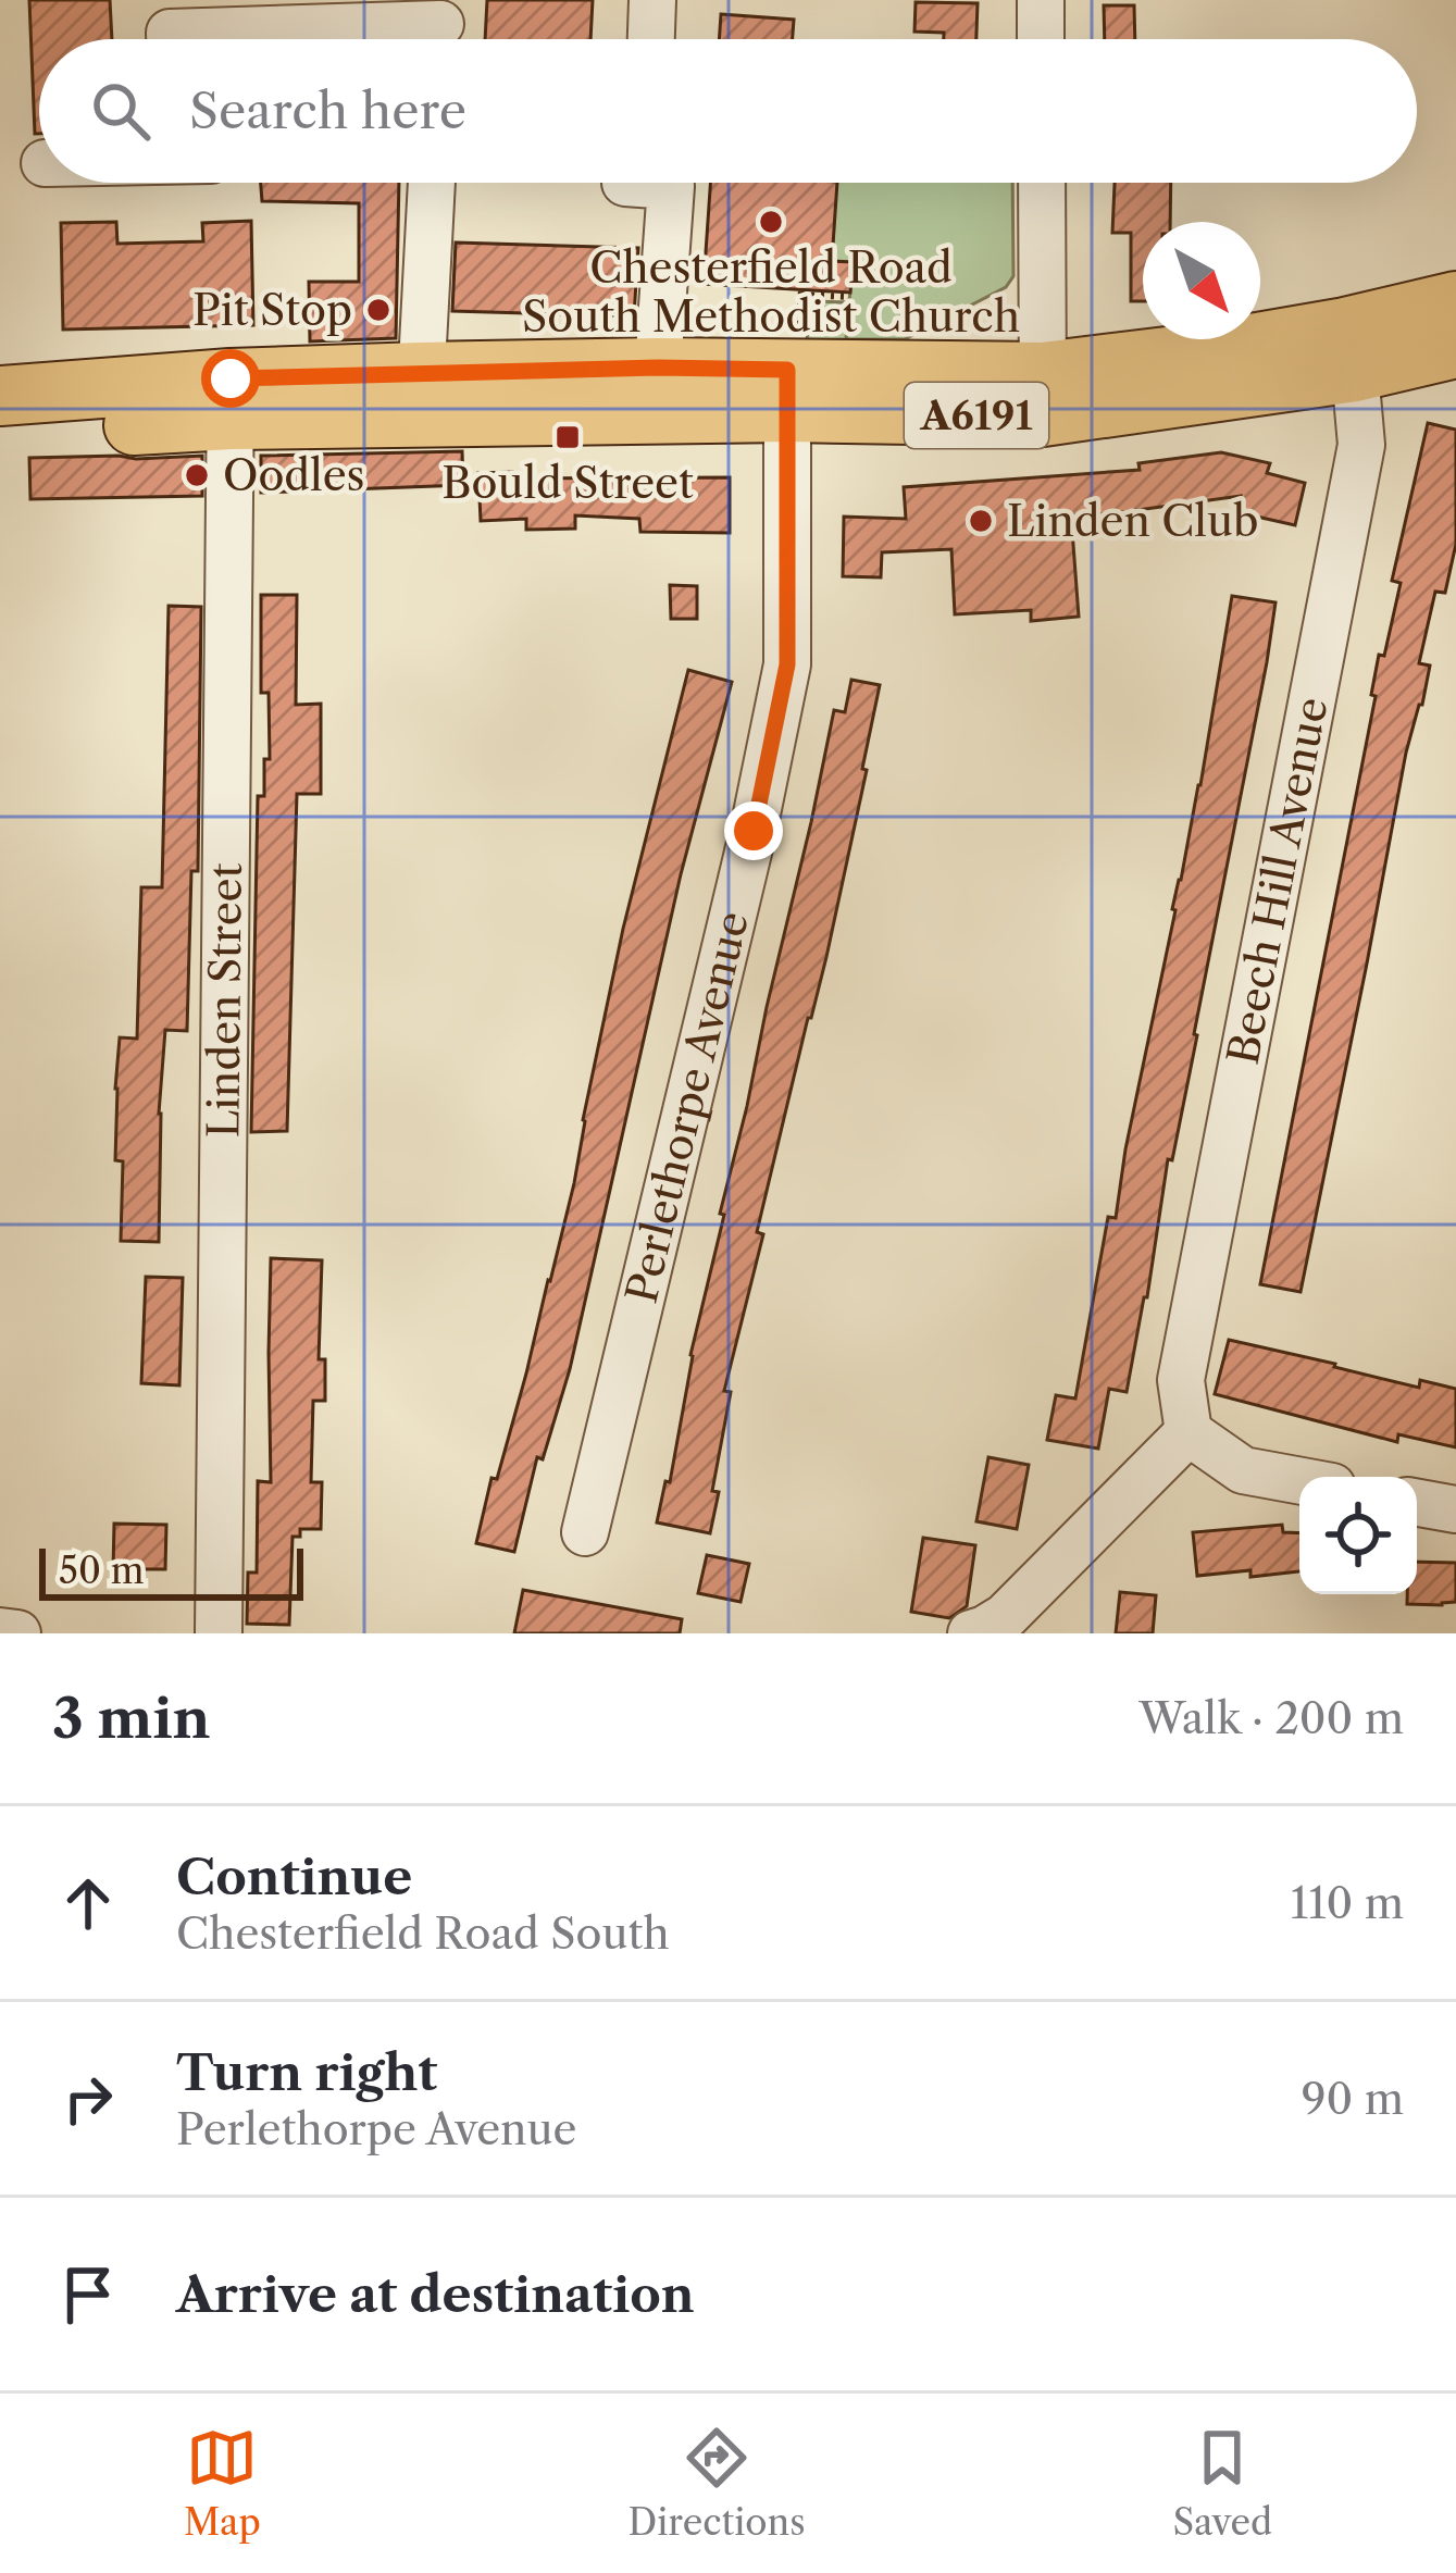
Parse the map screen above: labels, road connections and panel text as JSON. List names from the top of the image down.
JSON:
{
  "streets": {
    "main road": ["A6191"],
    "street": ["Beech Hill Avenue", "Linden Street", "Perlethorpe Avenue"]
  },
  "crossings": [
    ["A6191", "Beech Hill Avenue"],
    ["A6191", "Linden Street"],
    ["A6191", "Perlethorpe Avenue"]
  ],
  "places": {
    "other": [
      "Chesterfield Road South Methodist Church",
      "Pit Stop",
      "Oodles",
      "Linden Club"
    ],
    "transit": ["Bould Street"]
  },
  "scale_bar": "50 m",
  "north": "bottom right",
  "page": {
    "search": "Search here",
    "scale": "50 m",
    "heading": ["3 min", "Walk · 200 m"],
    "list": [
      ["Continue", "Chesterfield Road South", "110 m"],
      ["Turn right", "Perlethorpe Avenue", "90 m"],
      "Arrive at destination"
    ],
    "nav": ["Map", "Directions", "Saved"]
  }
}
